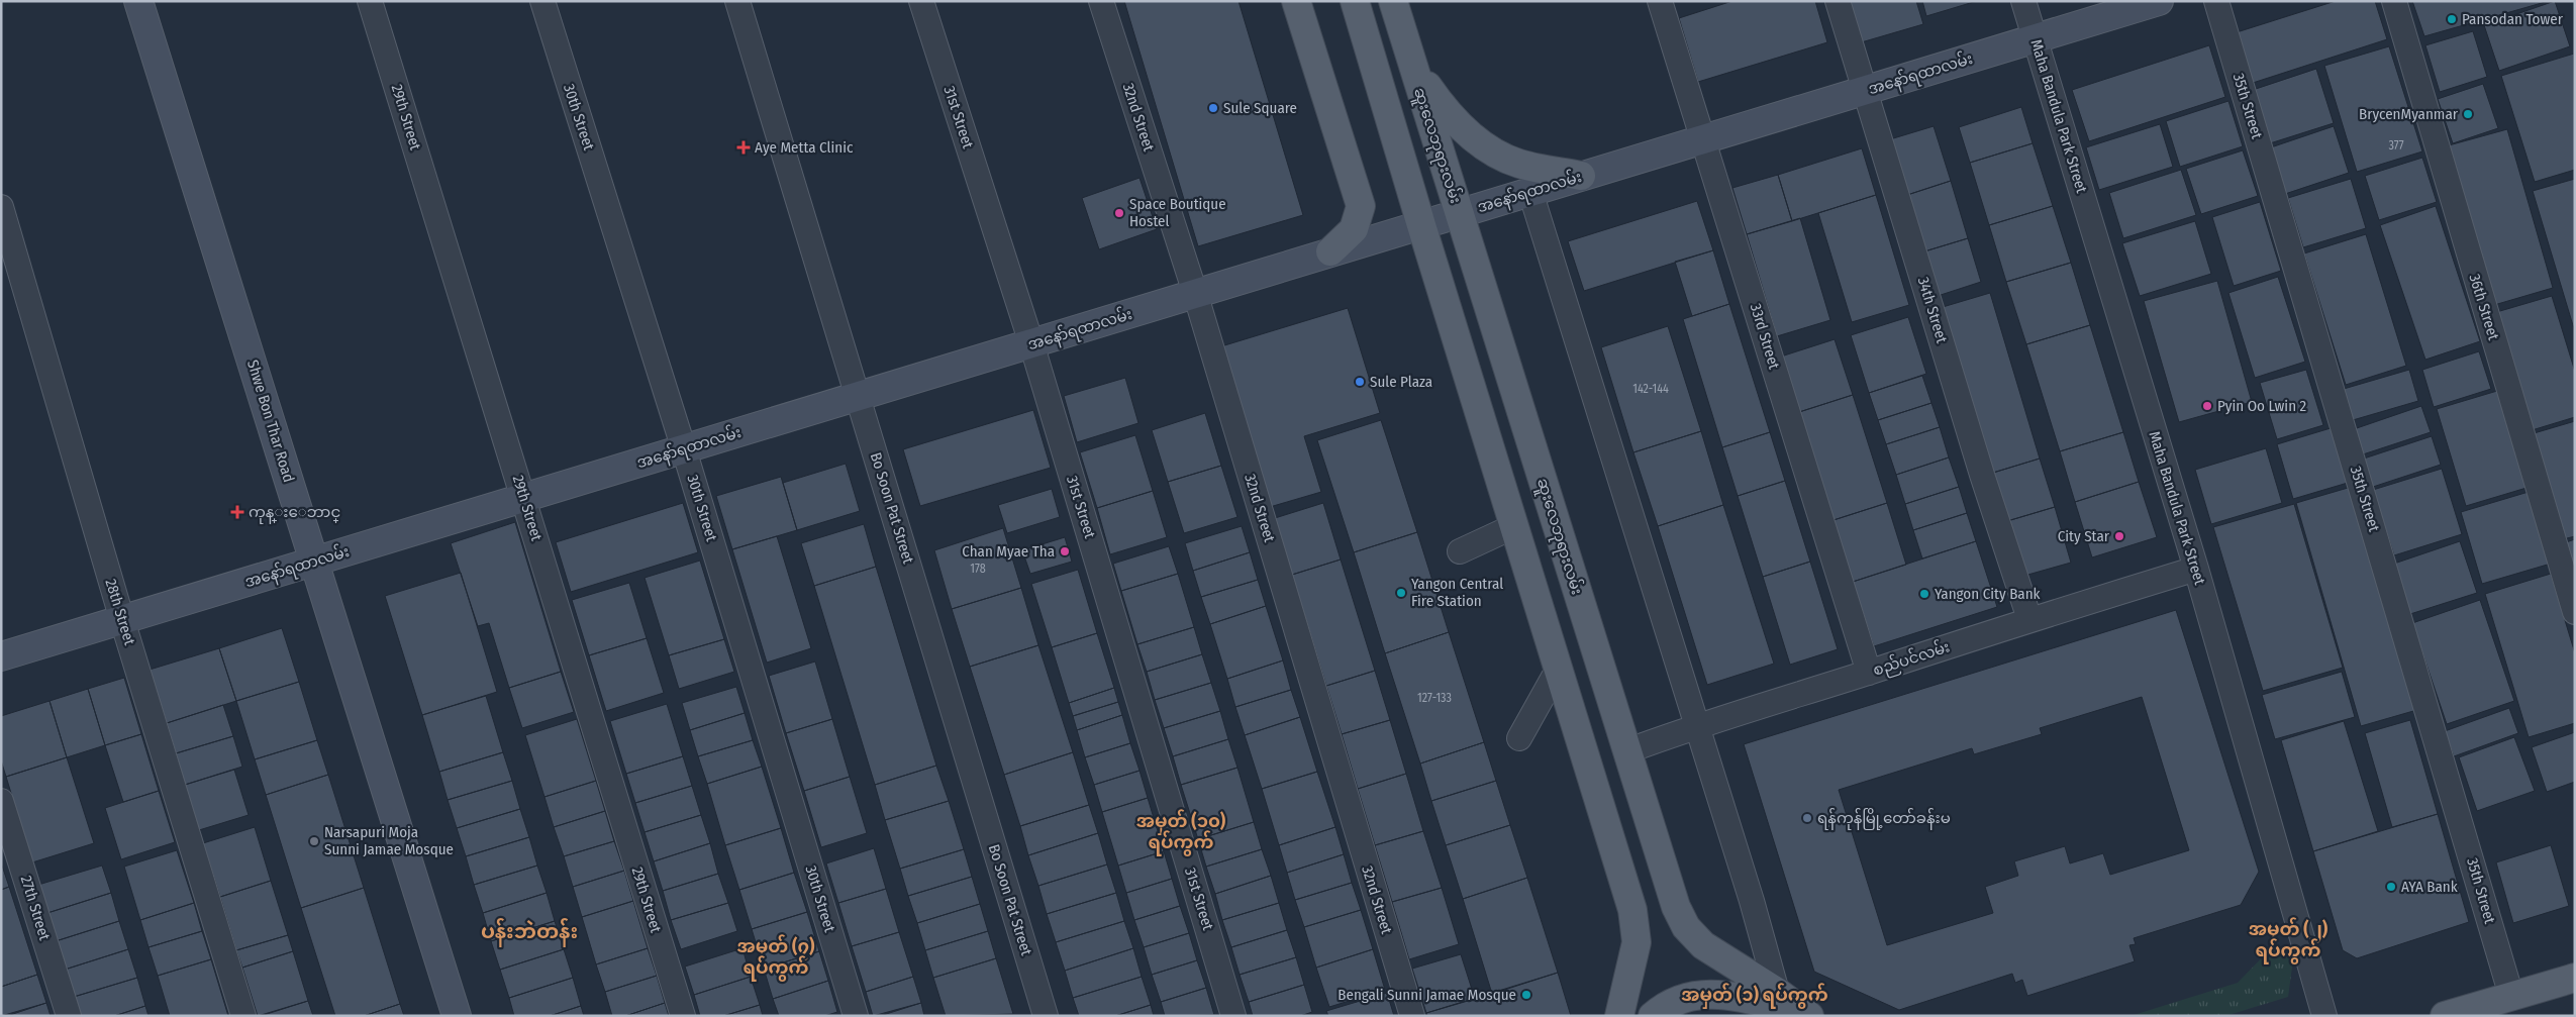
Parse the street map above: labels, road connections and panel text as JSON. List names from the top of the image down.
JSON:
{
  "streets": {
    "main road": ["အနော်ရထာလမ်း", "ဆူးလေဘုရားလမ်း", "Shwe Bon Thar Road"],
    "street": [
      "35th Street",
      "Maha Bandula Park Street",
      "29th Street",
      "30th Street",
      "31st Street",
      "32nd Street",
      "36th Street",
      "34th Street",
      "33rd Street",
      "Bo Soon Pat Street",
      "28th Street",
      "စည်ပင်လမ်း",
      "27th Street"
    ]
  },
  "crossings": [
    ["အနော်ရထာလမ်း", "Maha Bandula Park Street"],
    ["အနော်ရထာလမ်း", "29th Street"],
    ["အနော်ရထာလမ်း", "30th Street"],
    ["အနော်ရထာလမ်း", "31st Street"],
    ["အနော်ရထာလမ်း", "32nd Street"],
    ["အနော်ရထာလမ်း", "ဆူးလေဘုရားလမ်း"],
    ["အနော်ရထာလမ်း", "34th Street"],
    ["အနော်ရထာလမ်း", "33rd Street"],
    ["အနော်ရထာလမ်း", "Shwe Bon Thar Road"],
    ["အနော်ရထာလမ်း", "Bo Soon Pat Street"],
    ["အနော်ရထာလမ်း", "28th Street"],
    ["Maha Bandula Park Street", "စည်ပင်လမ်း"],
    ["ဆူးလေဘုရားလမ်း", "စည်ပင်လမ်း"],
    ["34th Street", "စည်ပင်လမ်း"],
    ["33rd Street", "စည်ပင်လမ်း"]
  ],
  "districts": [
    "အမှတ် (၁၀) ရပ်ကွက်",
    "အမှတ် (၂) ရပ်ကွက်",
    "ပန်းဘဲတန်း",
    "အမှတ် (၇) ရပ်ကွက်",
    "အမှတ် (၁) ရပ်ကွက်"
  ],
  "places": {
    "other": [
      "Pansodan Tower",
      "Sule Square",
      "BrycenMyanmar",
      "Space Boutique Hostel",
      "Sule Plaza",
      "Pyin Oo Lwin 2",
      "City Star",
      "Chan Myae Tha",
      "Yangon Central Fire Station",
      "Yangon City Bank",
      "ရန်ကုန်မြို့တော်ခန်းမ",
      "Narsapuri Moja Sunni Jamae Mosque",
      "AYA Bank",
      "Bengali Sunni Jamae Mosque"
    ],
    "health": ["Aye Metta Clinic", "ကုန္းေဘာင္"]
  },
  "house_numbers": [
    "377",
    "142-144",
    "178",
    "127-133"
  ]
}
